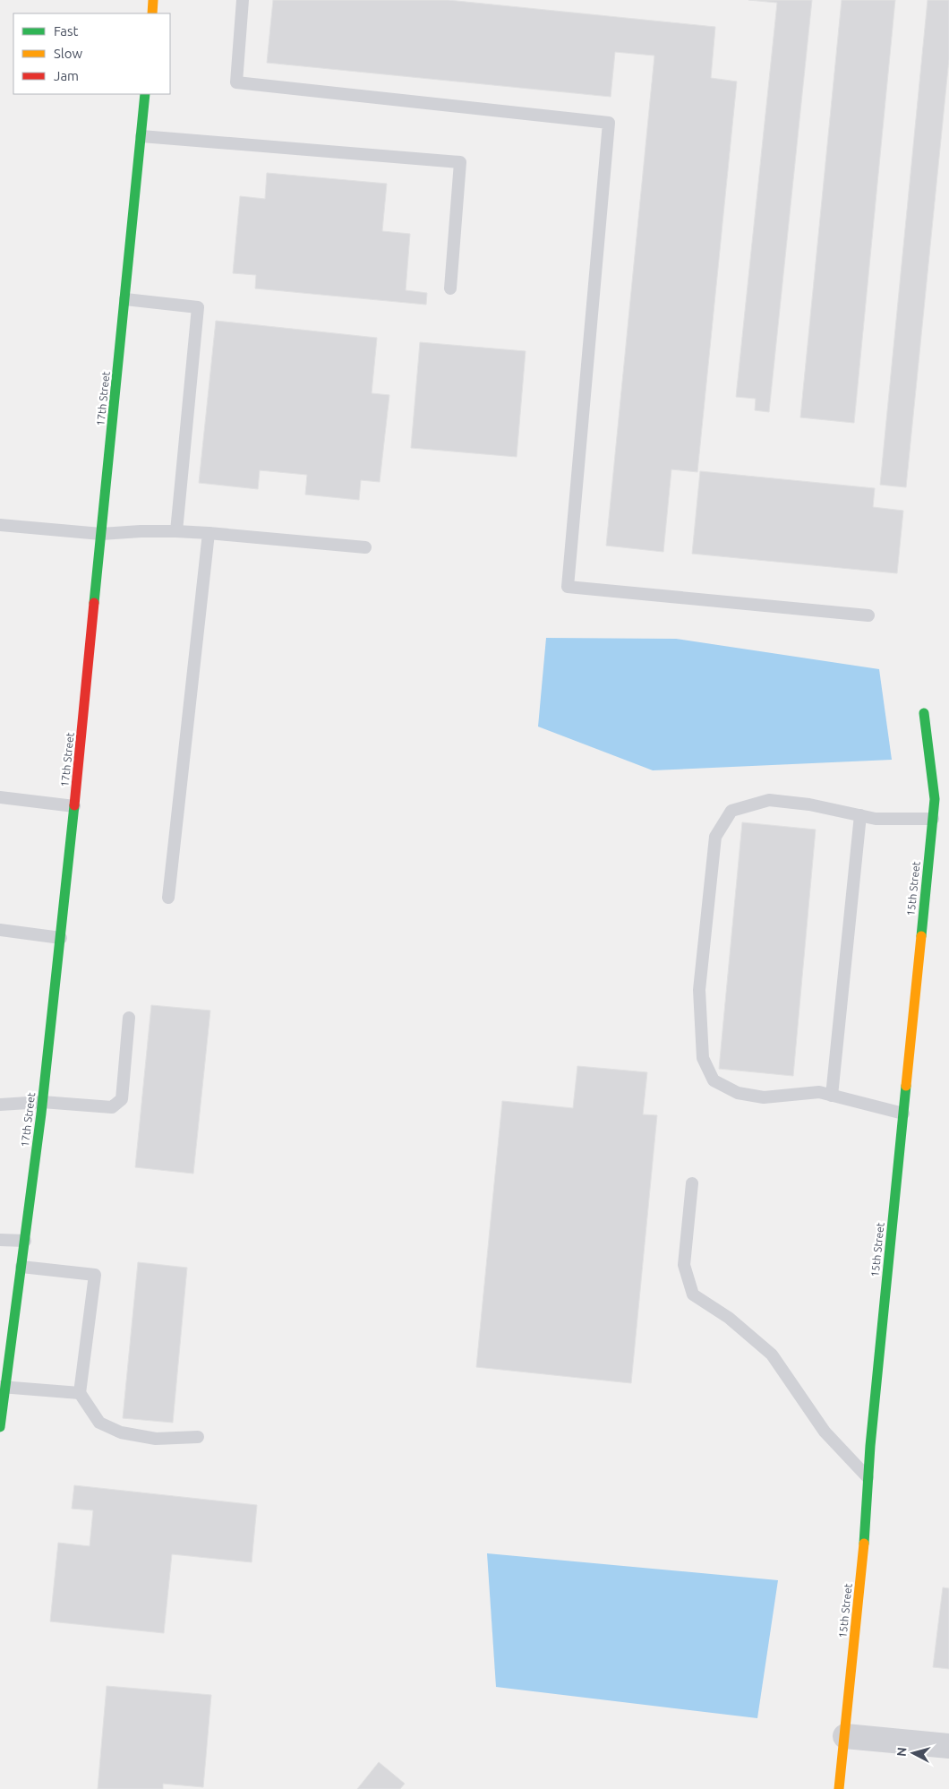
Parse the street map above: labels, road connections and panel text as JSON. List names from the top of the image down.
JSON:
{
  "streets": {
    "main road": ["17th Street", "15th Street"]
  },
  "legend": ["Fast", "Slow", "Jam"],
  "north": "left"
}
